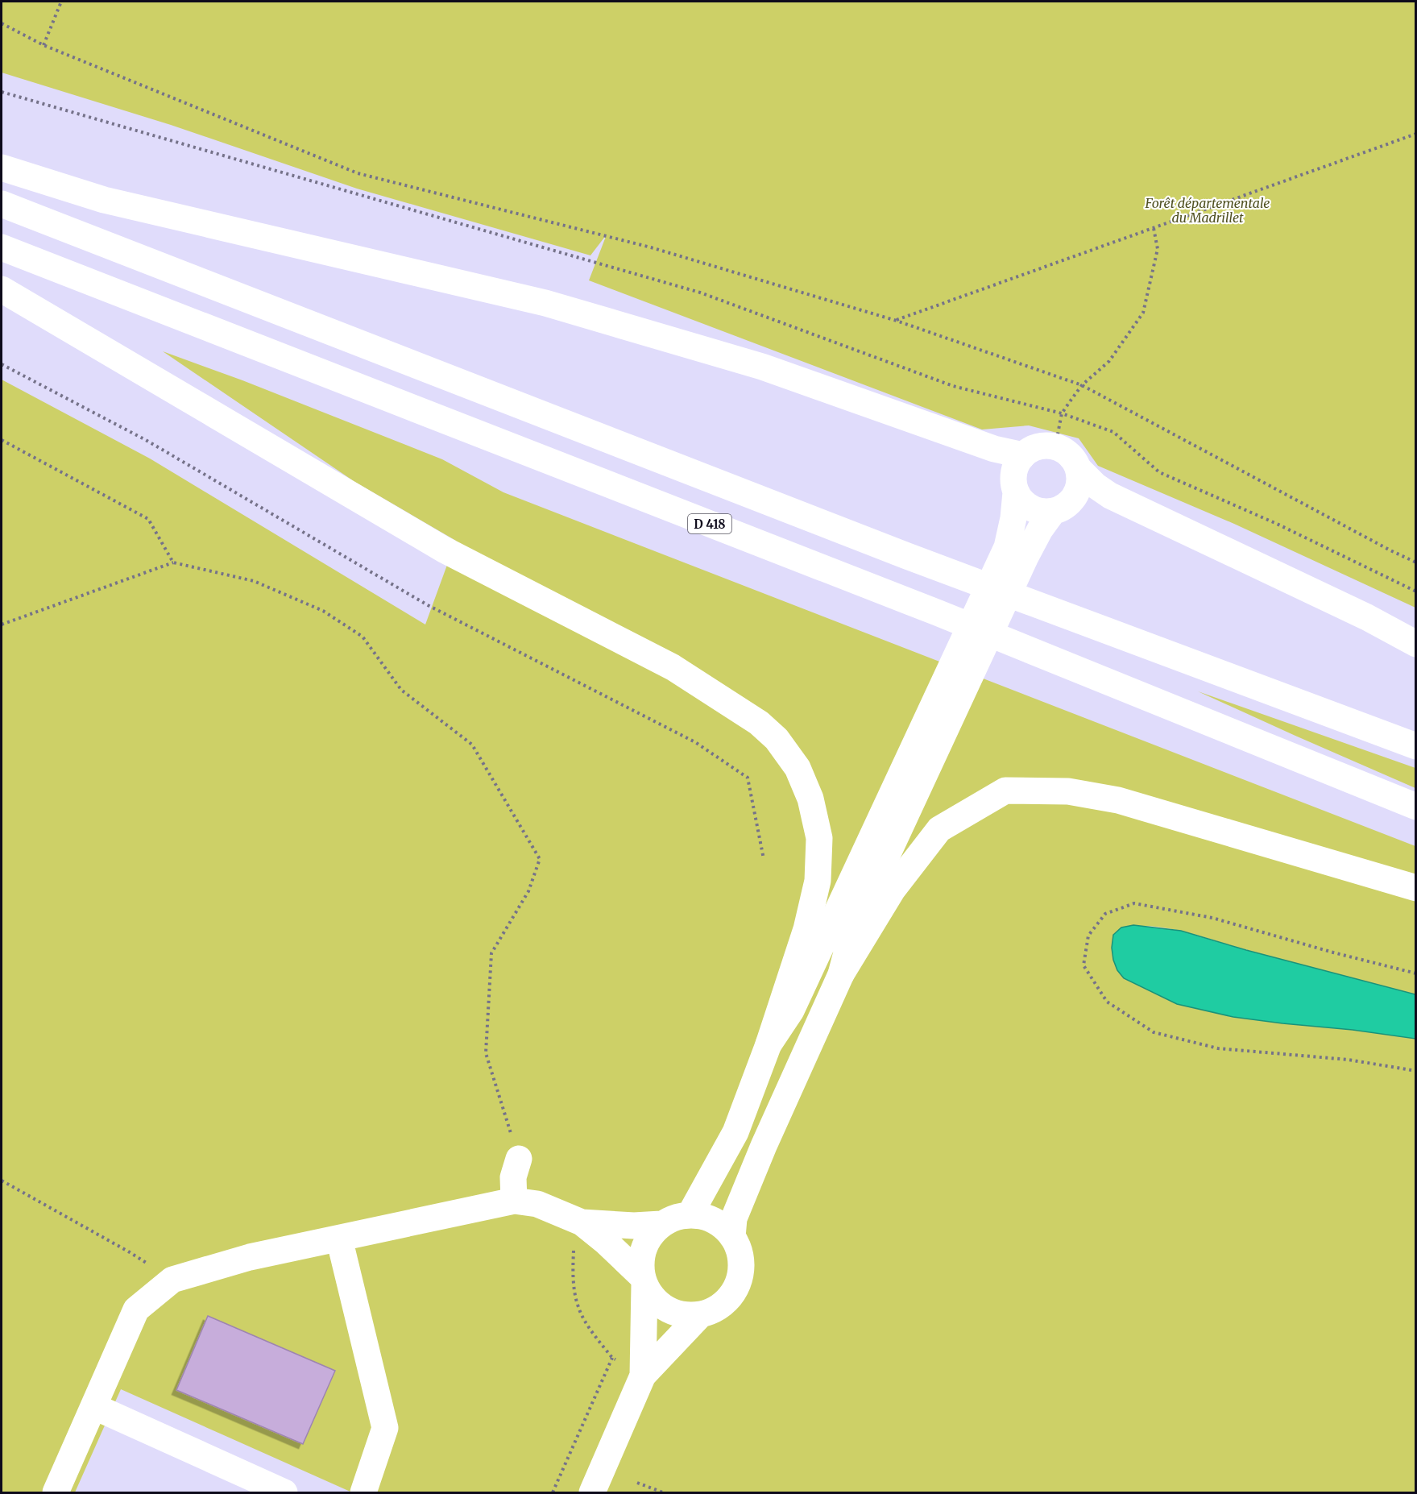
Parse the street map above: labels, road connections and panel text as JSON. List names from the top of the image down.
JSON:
{
  "streets": {
    "main road": ["D 418"]
  },
  "parks": ["Forêt départementale du Madrillet"]
}
